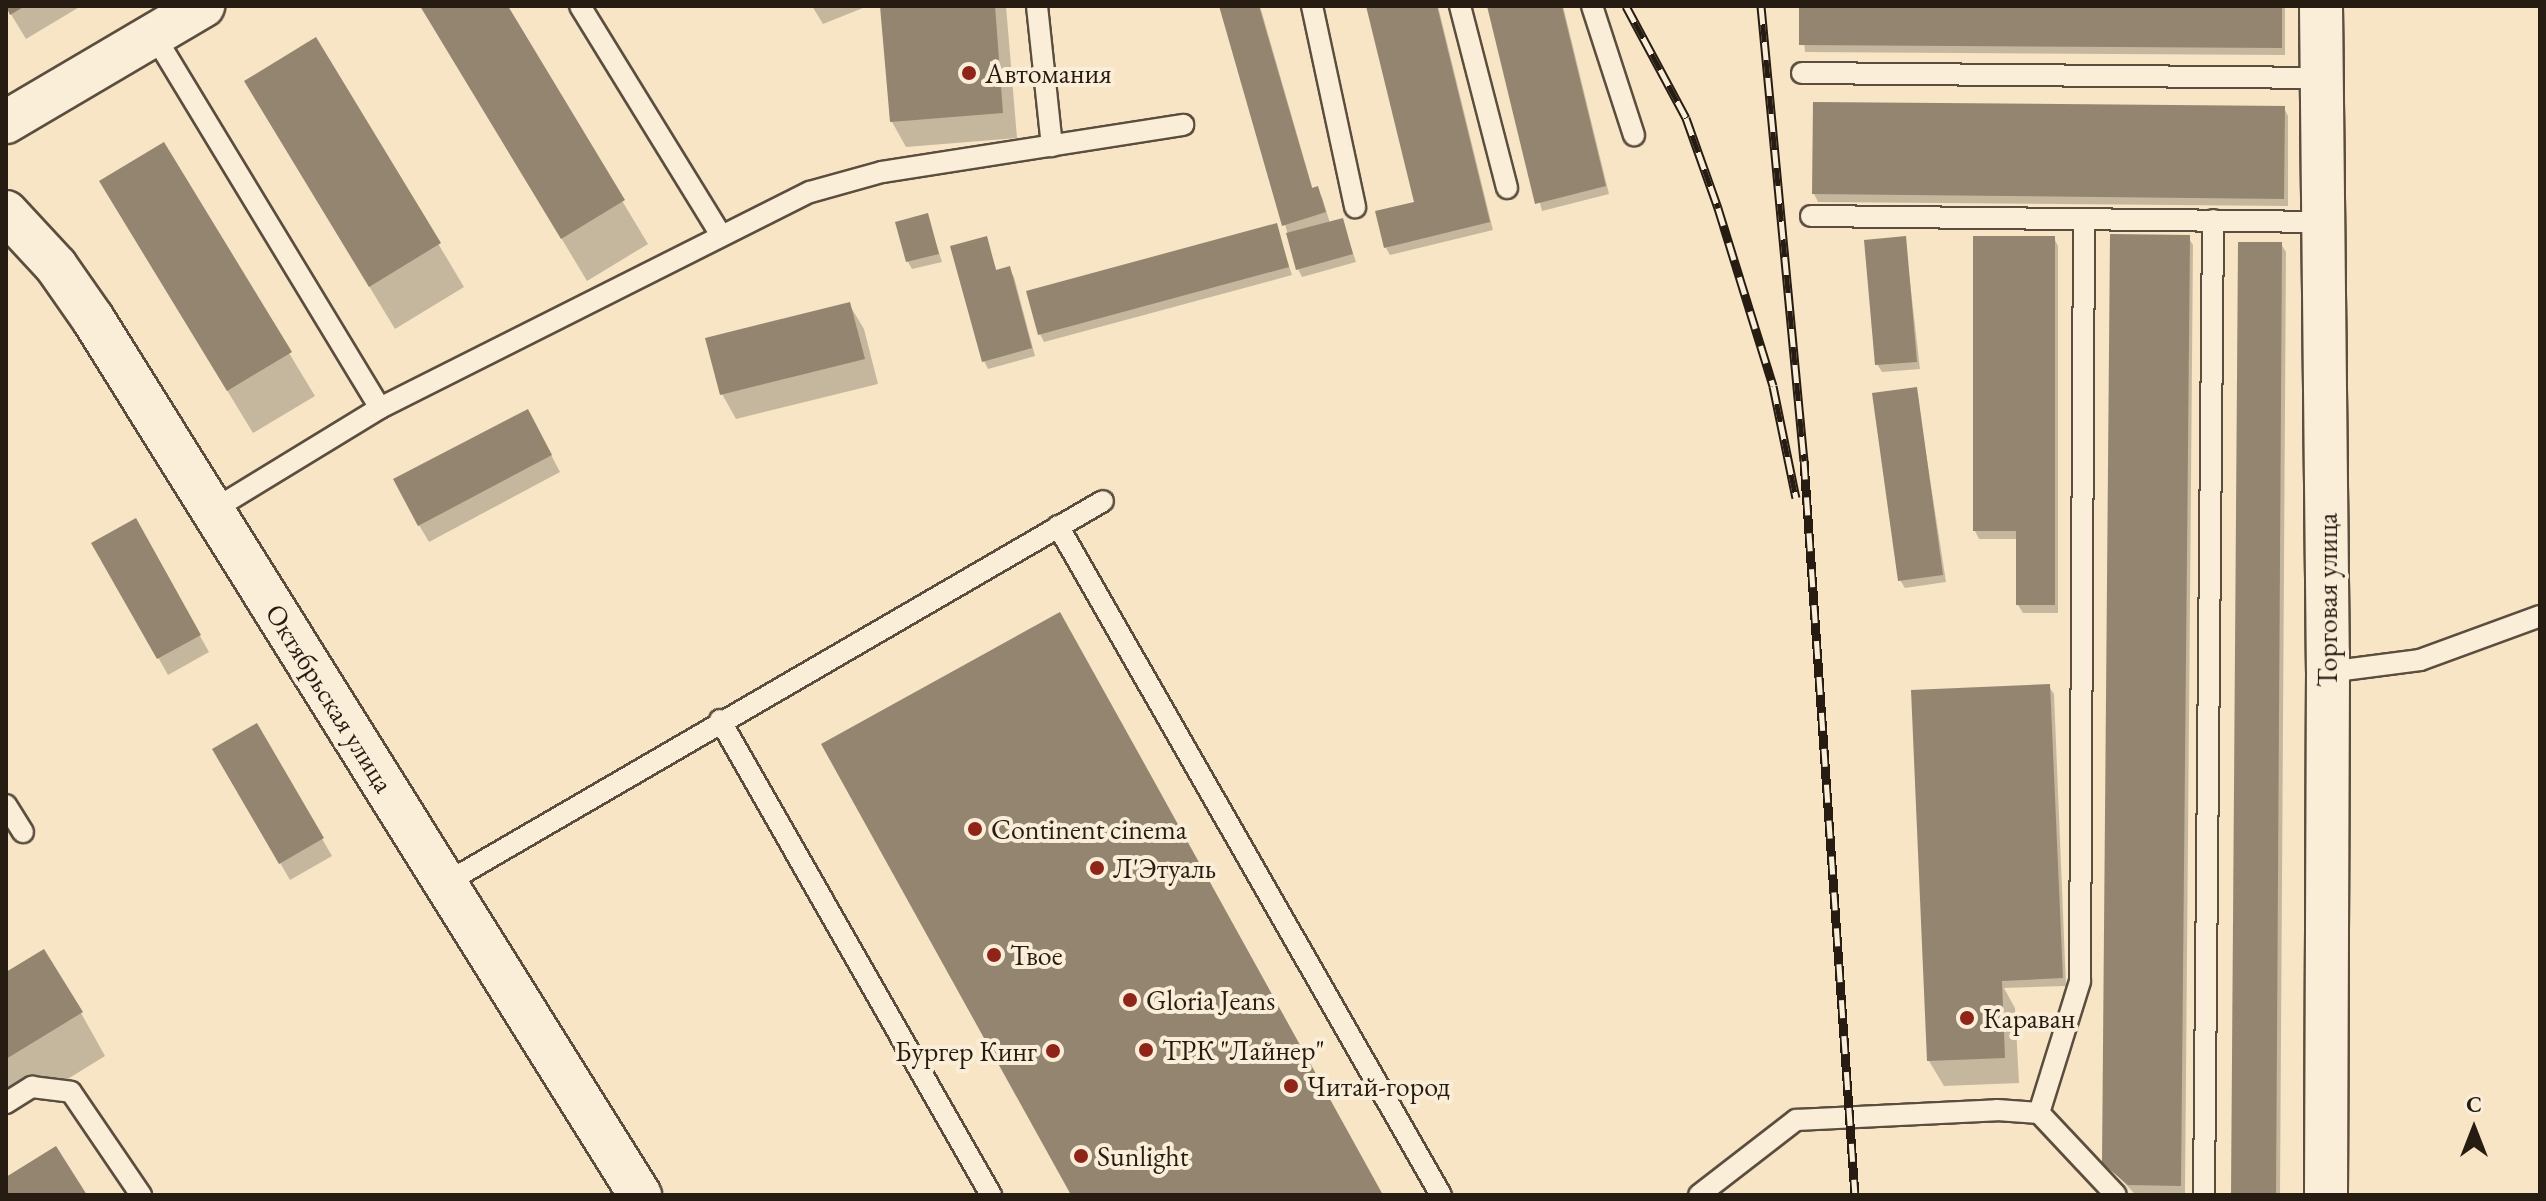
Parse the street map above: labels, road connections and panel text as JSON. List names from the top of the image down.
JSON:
{
  "streets": {
    "street": ["Торговая улица", "Октябрьская улица"]
  },
  "places": [
    "Автомания",
    "Continent cinema",
    "Л'Этуаль",
    "Твое",
    "Gloria Jeans",
    "Караван",
    "ТРК \"Лайнер\"",
    "Бургер Кинг",
    "Читай-город",
    "Sunlight"
  ],
  "north": "top"
}
